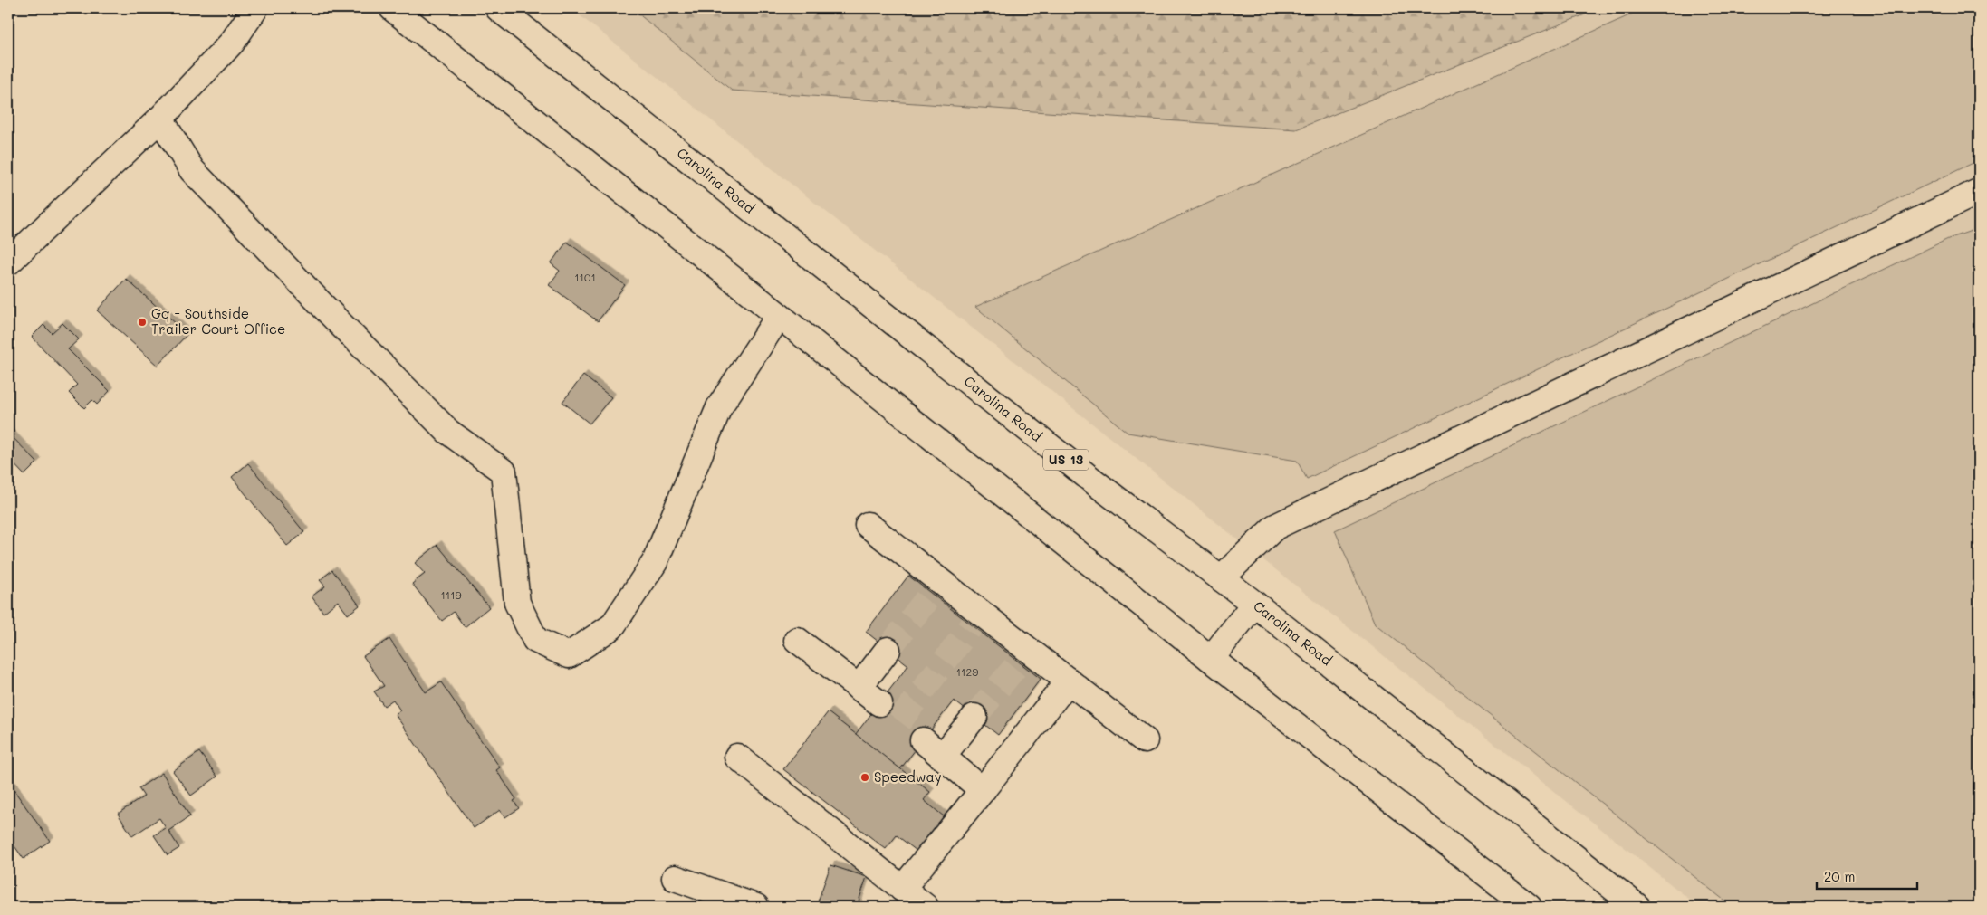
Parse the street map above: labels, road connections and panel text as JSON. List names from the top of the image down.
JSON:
{
  "streets": {
    "main road": ["Carolina Road", "US 13"]
  },
  "places": ["Gq - Southside Trailer Court Office", "Speedway"],
  "house_numbers": ["1101", "1119", "1129"],
  "scale_bar": "20 m"
}
